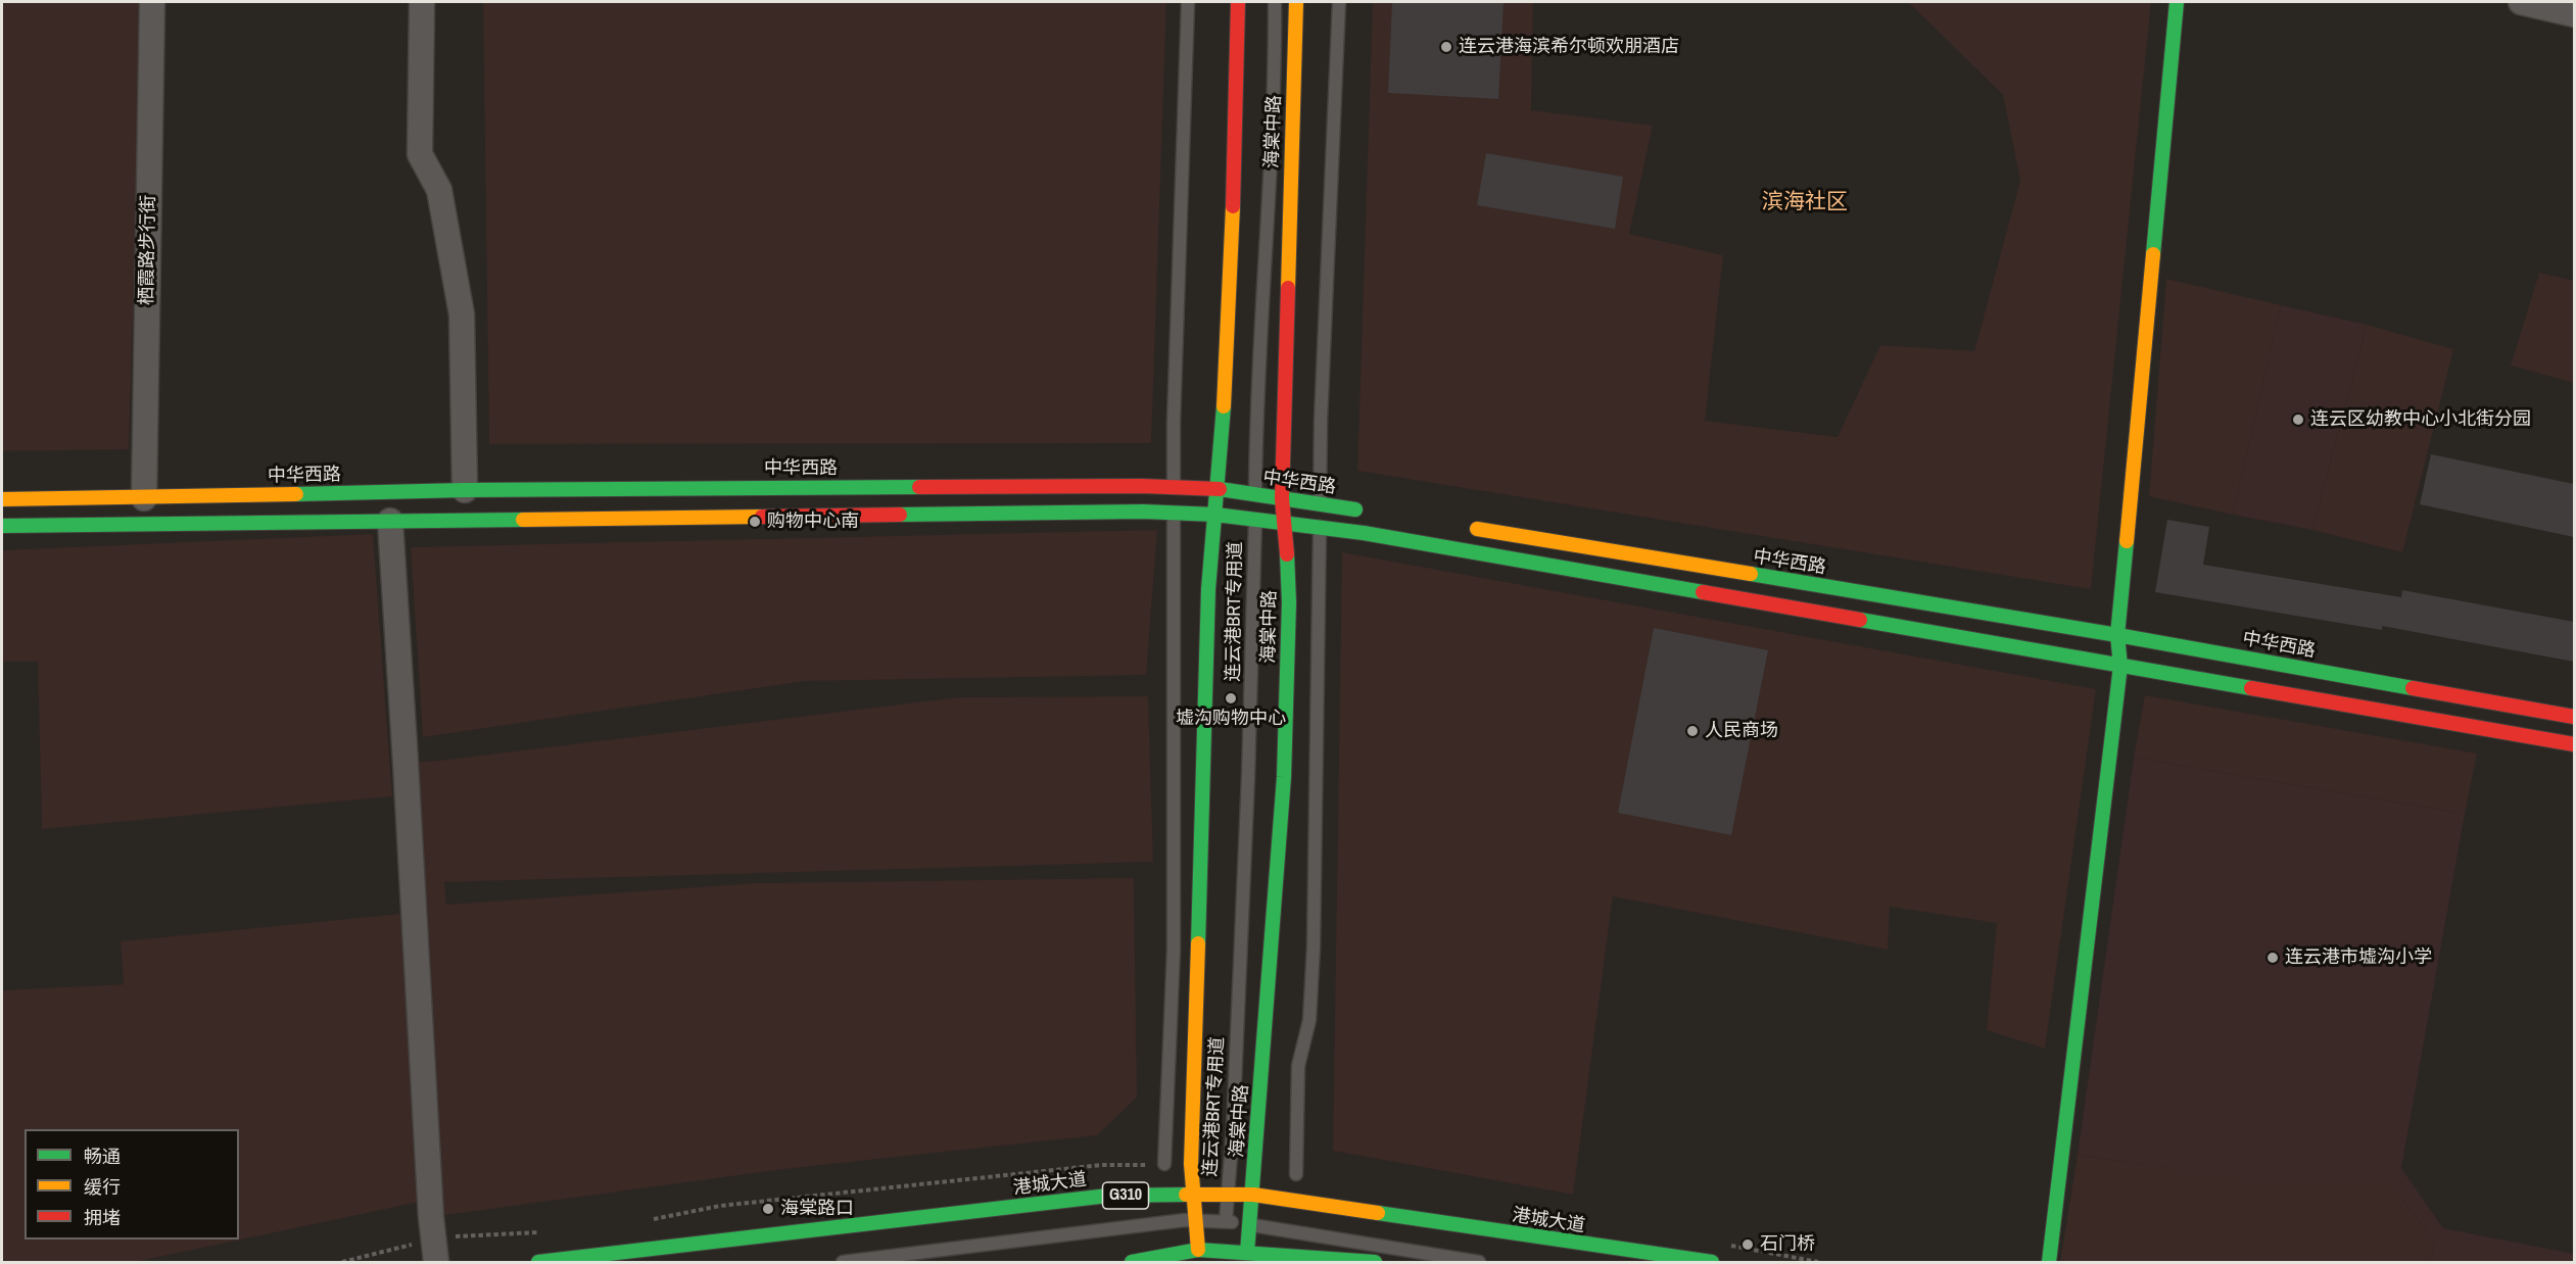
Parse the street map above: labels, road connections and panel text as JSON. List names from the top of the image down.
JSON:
{
  "streets": {
    "main road": [
      "海棠中路",
      "中华西路",
      "港城大道",
      "G310"
    ],
    "street": ["栖霞路步行街"],
    "lane": ["连云港BRT专用道"]
  },
  "crossings": [
    ["海棠中路", "中华西路"],
    ["海棠中路", "港城大道"],
    ["栖霞路步行街", "中华西路"],
    ["中华西路", "连云港BRT专用道"],
    ["连云港BRT专用道", "港城大道"]
  ],
  "districts": ["滨海社区"],
  "places": [
    "连云港海滨希尔顿欢朋酒店",
    "连云区幼教中心小北街分园",
    "购物中心南",
    "墟沟购物中心",
    "人民商场",
    "连云港市墟沟小学",
    "海棠路口",
    "石门桥"
  ],
  "legend": ["畅通", "缓行", "拥堵"]
}
